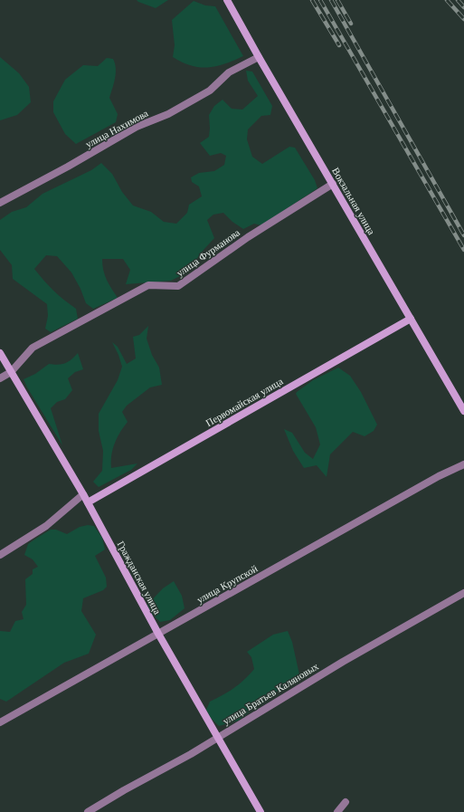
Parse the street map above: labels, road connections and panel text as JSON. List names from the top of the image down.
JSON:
{
  "streets": {
    "street": [
      "улица Нахимова",
      "Вокзальная улица",
      "улица Фурманова",
      "Первомайская улица",
      "Гражданская улица",
      "улица Крупской",
      "улица Братьев Каляновых"
    ]
  },
  "crossings": [
    ["улица Нахимова", "Вокзальная улица"],
    ["Вокзальная улица", "улица Фурманова"],
    ["Вокзальная улица", "Первомайская улица"],
    ["улица Фурманова", "Гражданская улица"],
    ["Первомайская улица", "Гражданская улица"],
    ["Гражданская улица", "улица Крупской"],
    ["Гражданская улица", "улица Братьев Каляновых"]
  ]
}
